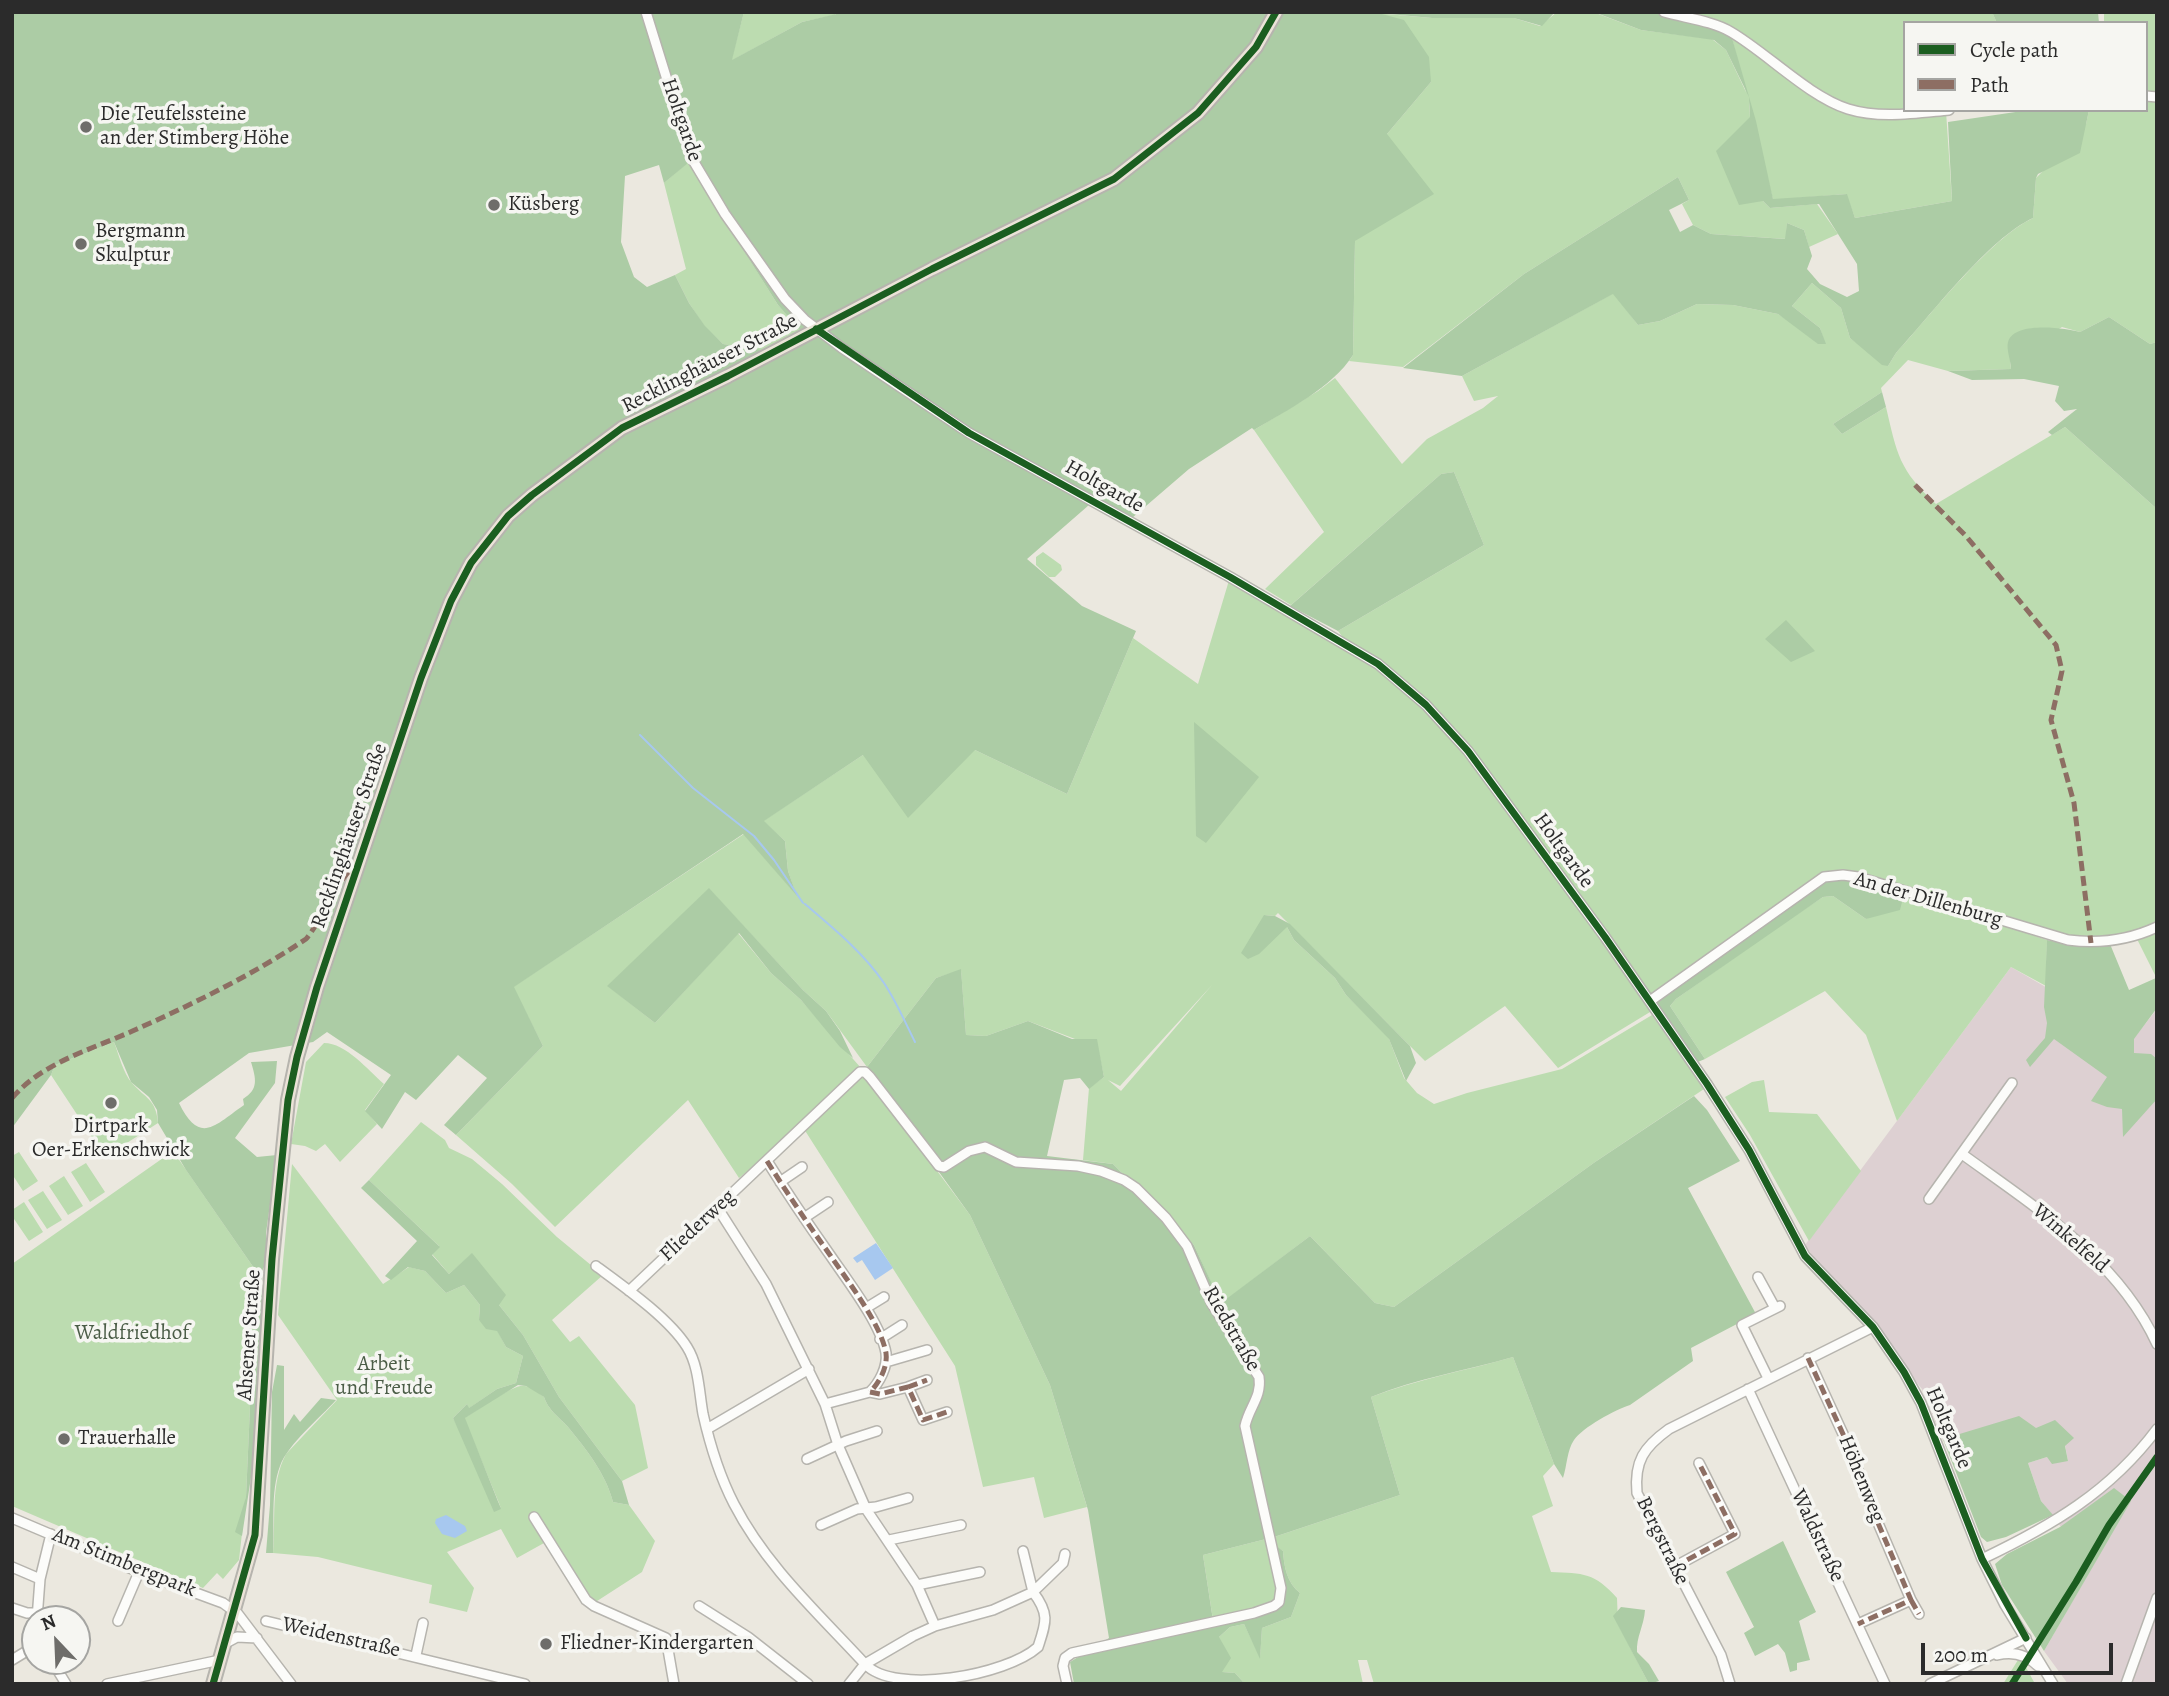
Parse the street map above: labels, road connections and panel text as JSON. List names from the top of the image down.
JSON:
{
  "streets": {
    "main road": ["Recklinghäuser Straße", "Ahsener Straße"],
    "street": [
      "Holtgarde",
      "An der Dillenburg",
      "Fliederweg",
      "Winkelfeld",
      "Riedstraße",
      "Höhenweg",
      "Waldstraße",
      "Bergstraße",
      "Am Stimbergpark",
      "Weidenstraße"
    ]
  },
  "crossings": [
    ["Holtgarde", "Recklinghäuser Straße"],
    ["Holtgarde", "An der Dillenburg"],
    ["Holtgarde", "Bergstraße"],
    ["Recklinghäuser Straße", "Ahsener Straße"],
    ["Fliederweg", "Riedstraße"],
    ["Ahsener Straße", "Am Stimbergpark"],
    ["Höhenweg", "Bergstraße"],
    ["Waldstraße", "Bergstraße"]
  ],
  "parks": ["Waldfriedhof", "Arbeit und Freude"],
  "places": [
    "Die Teufelssteine an der Stimberg Höhe",
    "Küsberg",
    "Bergmann Skulptur",
    "Dirtpark Oer-Erkenschwick",
    "Trauerhalle",
    "Fliedner-Kindergarten"
  ],
  "legend": ["Cycle path", "Path"],
  "scale_bar": "200 m",
  "north": "top left"
}
